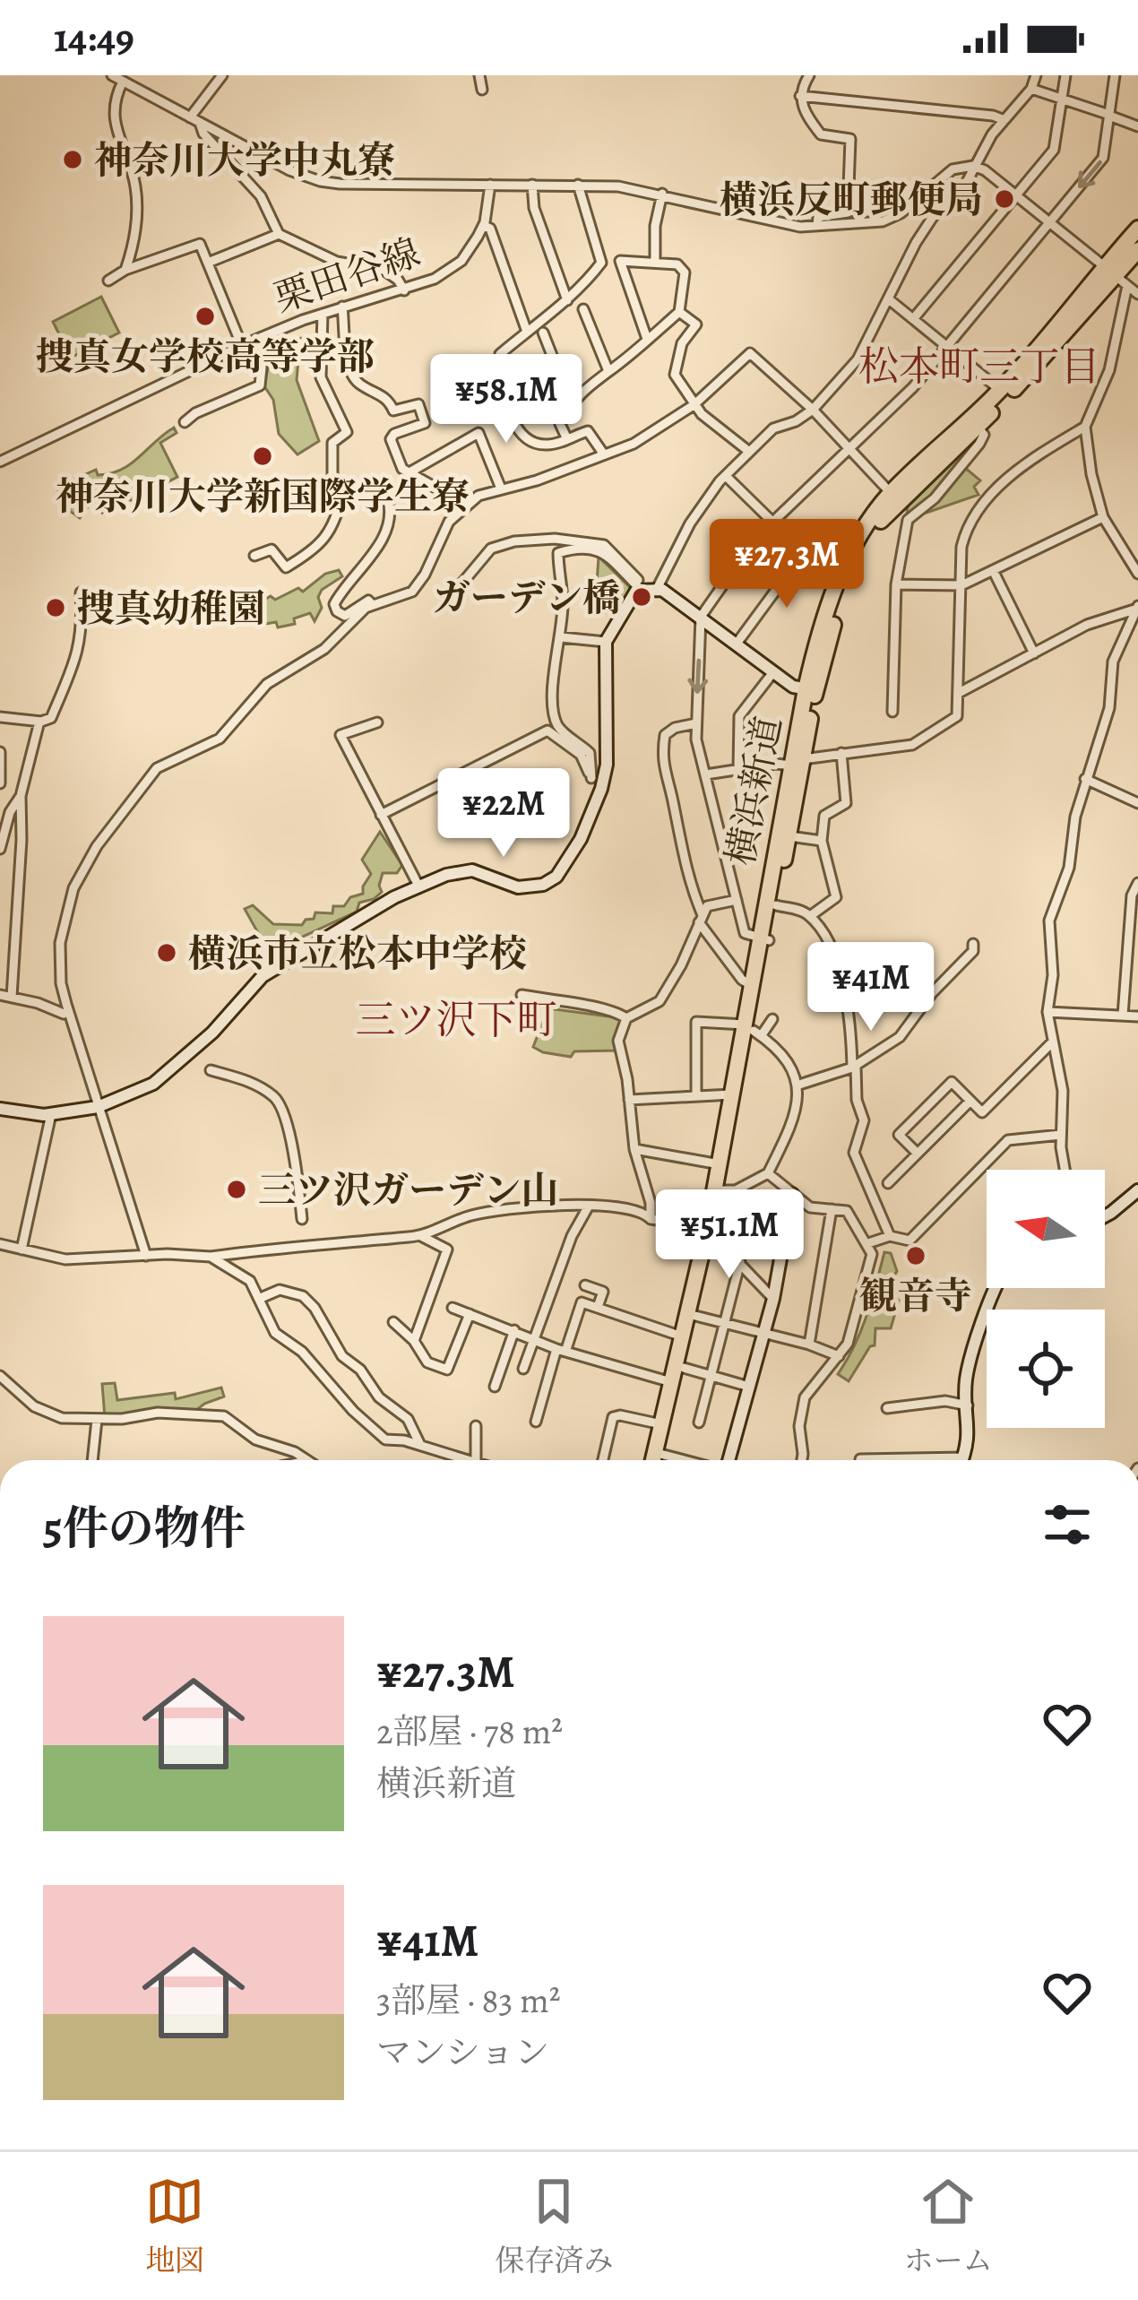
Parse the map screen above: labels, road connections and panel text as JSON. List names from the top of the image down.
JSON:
{
  "streets": {
    "highway": ["横浜新道"],
    "street": ["栗田谷線"]
  },
  "districts": ["松本町三丁目", "三ツ沢下町"],
  "places": [
    "神奈川大学中丸寮",
    "横浜反町郵便局",
    "捜真女学校高等学部",
    "神奈川大学新国際学生寮",
    "ガーデン橋",
    "捜真幼稚園",
    "横浜市立松本中学校",
    "三ツ沢ガーデン山",
    "観音寺"
  ],
  "north": "left",
  "page": {
    "status": "14:49",
    "price": [
      "¥58.1M",
      "¥27.3M",
      "¥22M",
      "¥41M",
      "¥51.1M"
    ],
    "heading": "5件の物件",
    "list": [
      {
        "name": "¥27.3M",
        "note": "2部屋 · 78 m² · 横浜新道"
      },
      {
        "name": "¥41M",
        "note": "3部屋 · 83 m² · マンション"
      }
    ],
    "tabs": ["地図", "保存済み", "ホーム"]
  }
}
